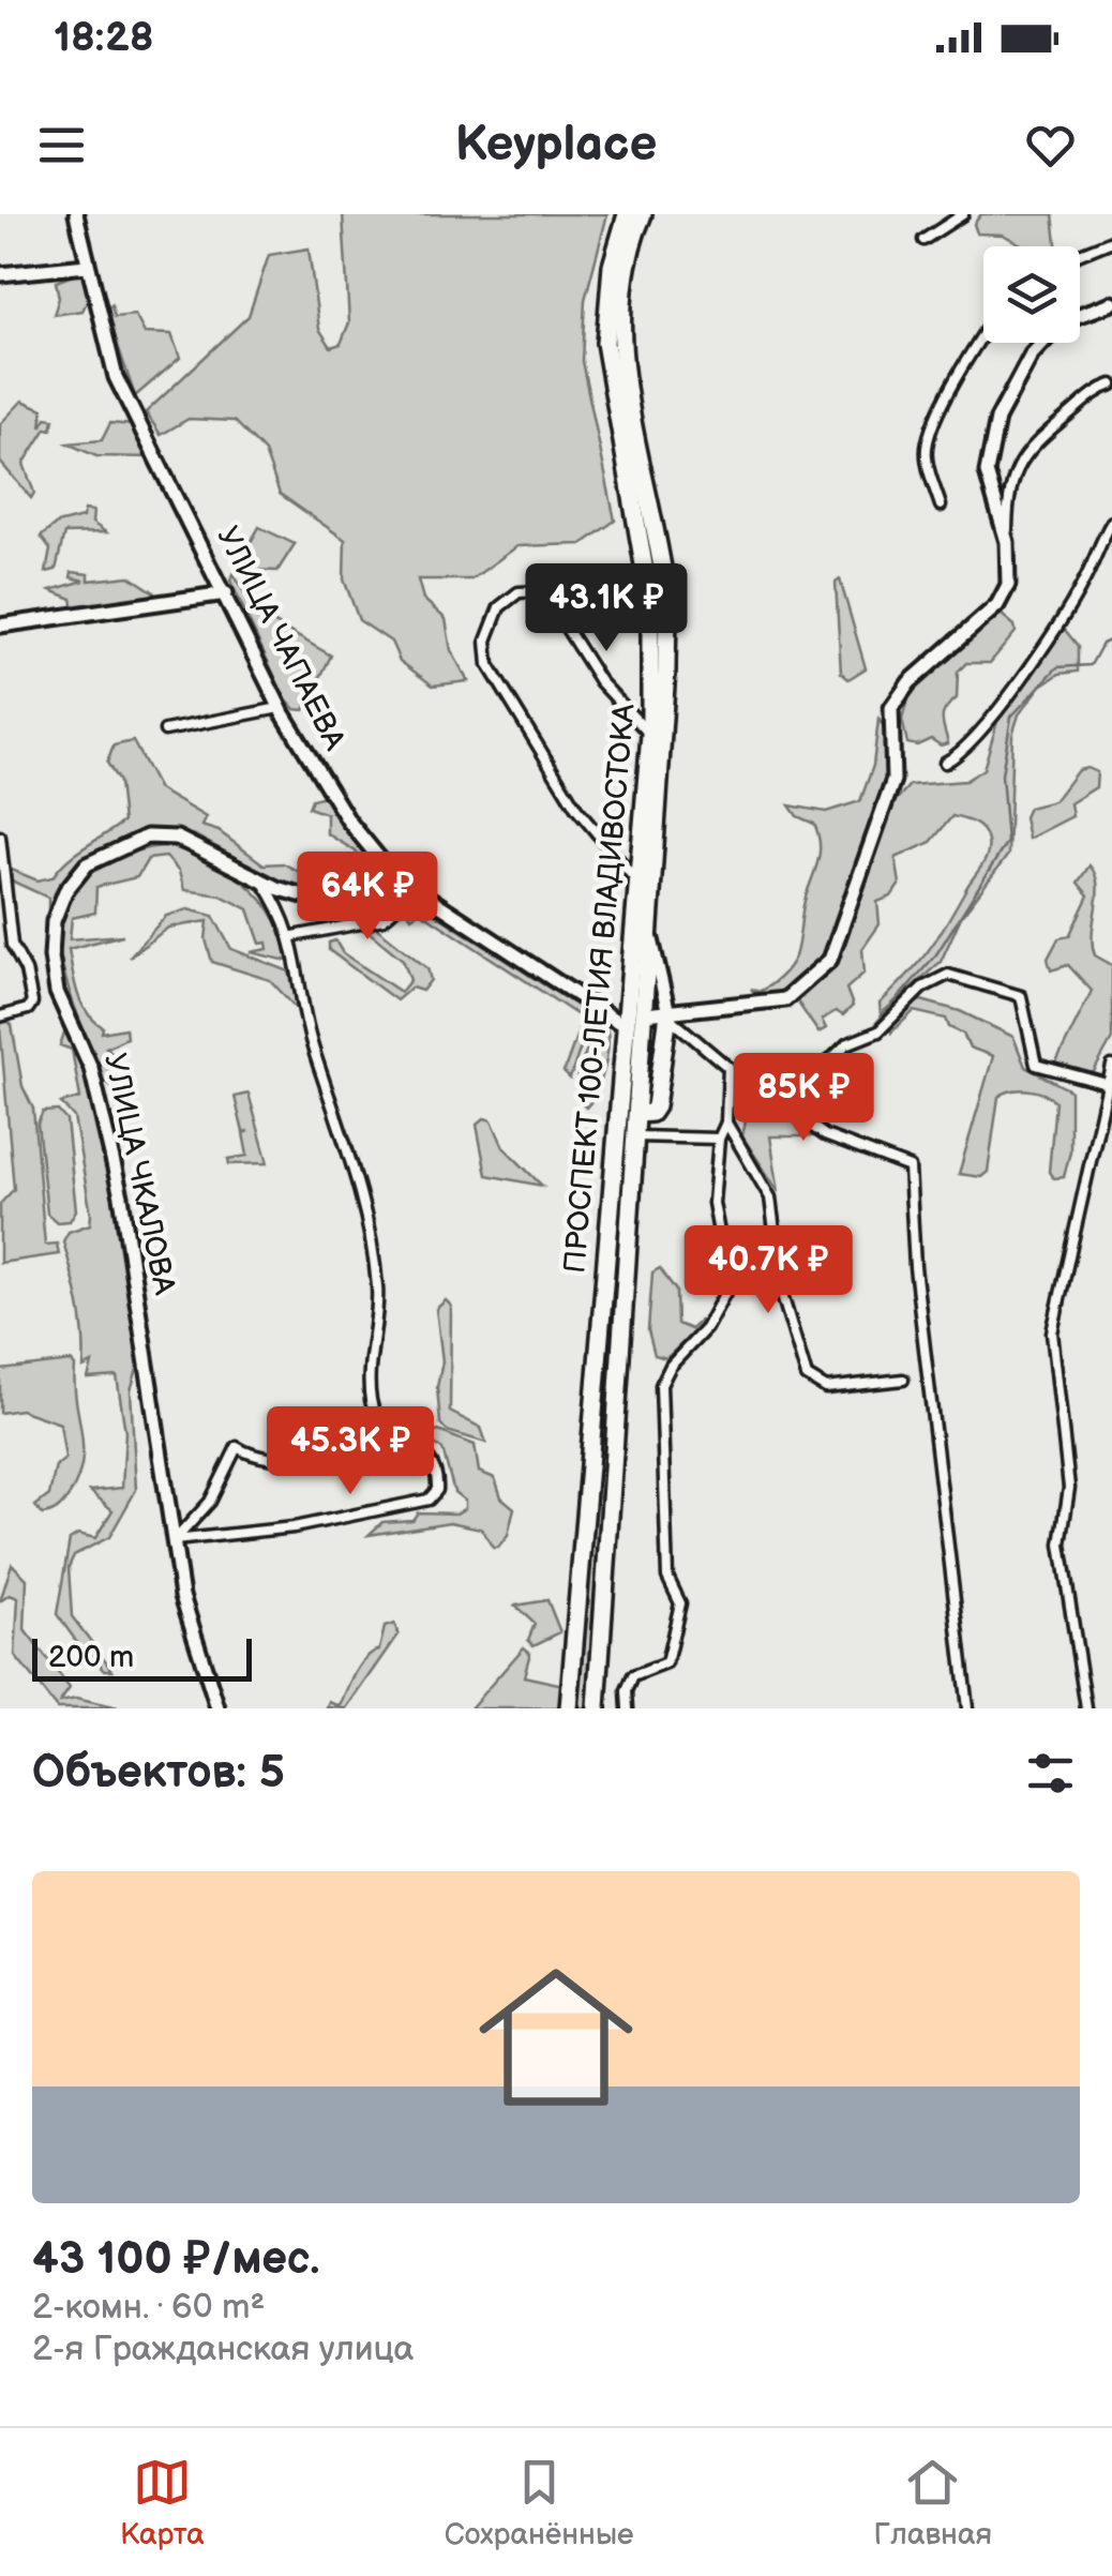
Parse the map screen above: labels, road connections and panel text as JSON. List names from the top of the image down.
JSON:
{
  "streets": {
    "highway": ["ПРОСПЕКТ 100-ЛЕТИЯ ВЛАДИВОСТОКА"],
    "main road": ["УЛИЦА ЧАПАЕВА", "УЛИЦА ЧКАЛОВА"]
  },
  "crossings": [
    ["УЛИЦА ЧАПАЕВА", "ПРОСПЕКТ 100-ЛЕТИЯ ВЛАДИВОСТОКА"]
  ],
  "scale_bar": "200 m",
  "page": {
    "status": "18:28",
    "header": "Keyplace",
    "price": [
      "43.1K ₽",
      "64K ₽",
      "85K ₽",
      "40.7K ₽",
      "45.3K ₽"
    ],
    "scale": "200 m",
    "heading": "Объектов: 5",
    "list": [
      {
        "name": "43 100 ₽/мес.",
        "note": "2-комн. · 60 m² · 2-я Гражданская улица"
      }
    ],
    "tabs": ["Карта", "Сохранённые", "Главная"]
  }
}
